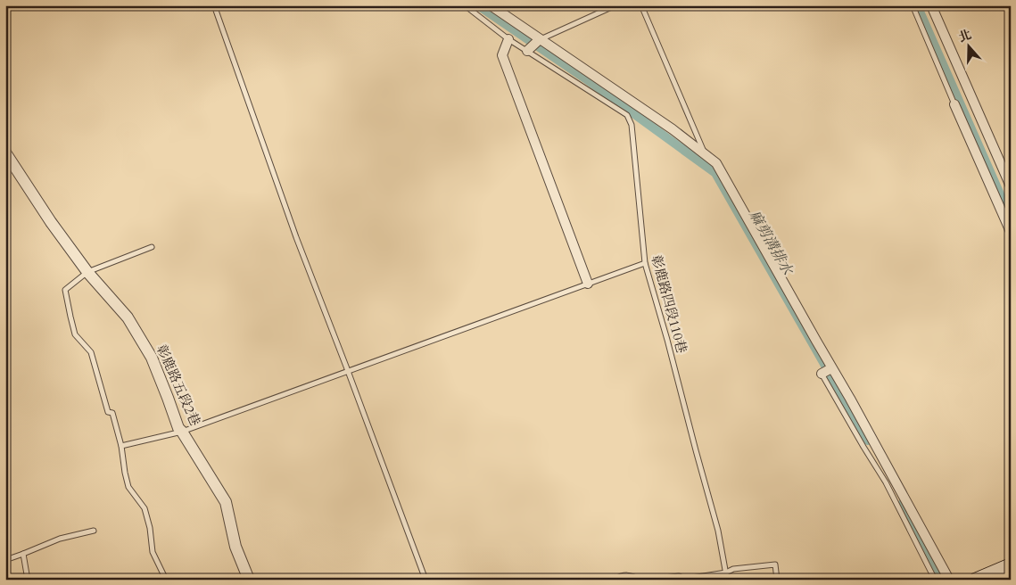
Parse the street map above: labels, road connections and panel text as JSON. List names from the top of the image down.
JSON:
{
  "streets": {
    "street": ["彰鹿路五段2巷"],
    "lane": ["彰鹿路四段110巷"]
  },
  "water": ["麻剪溝排水"],
  "north": "top"
}
